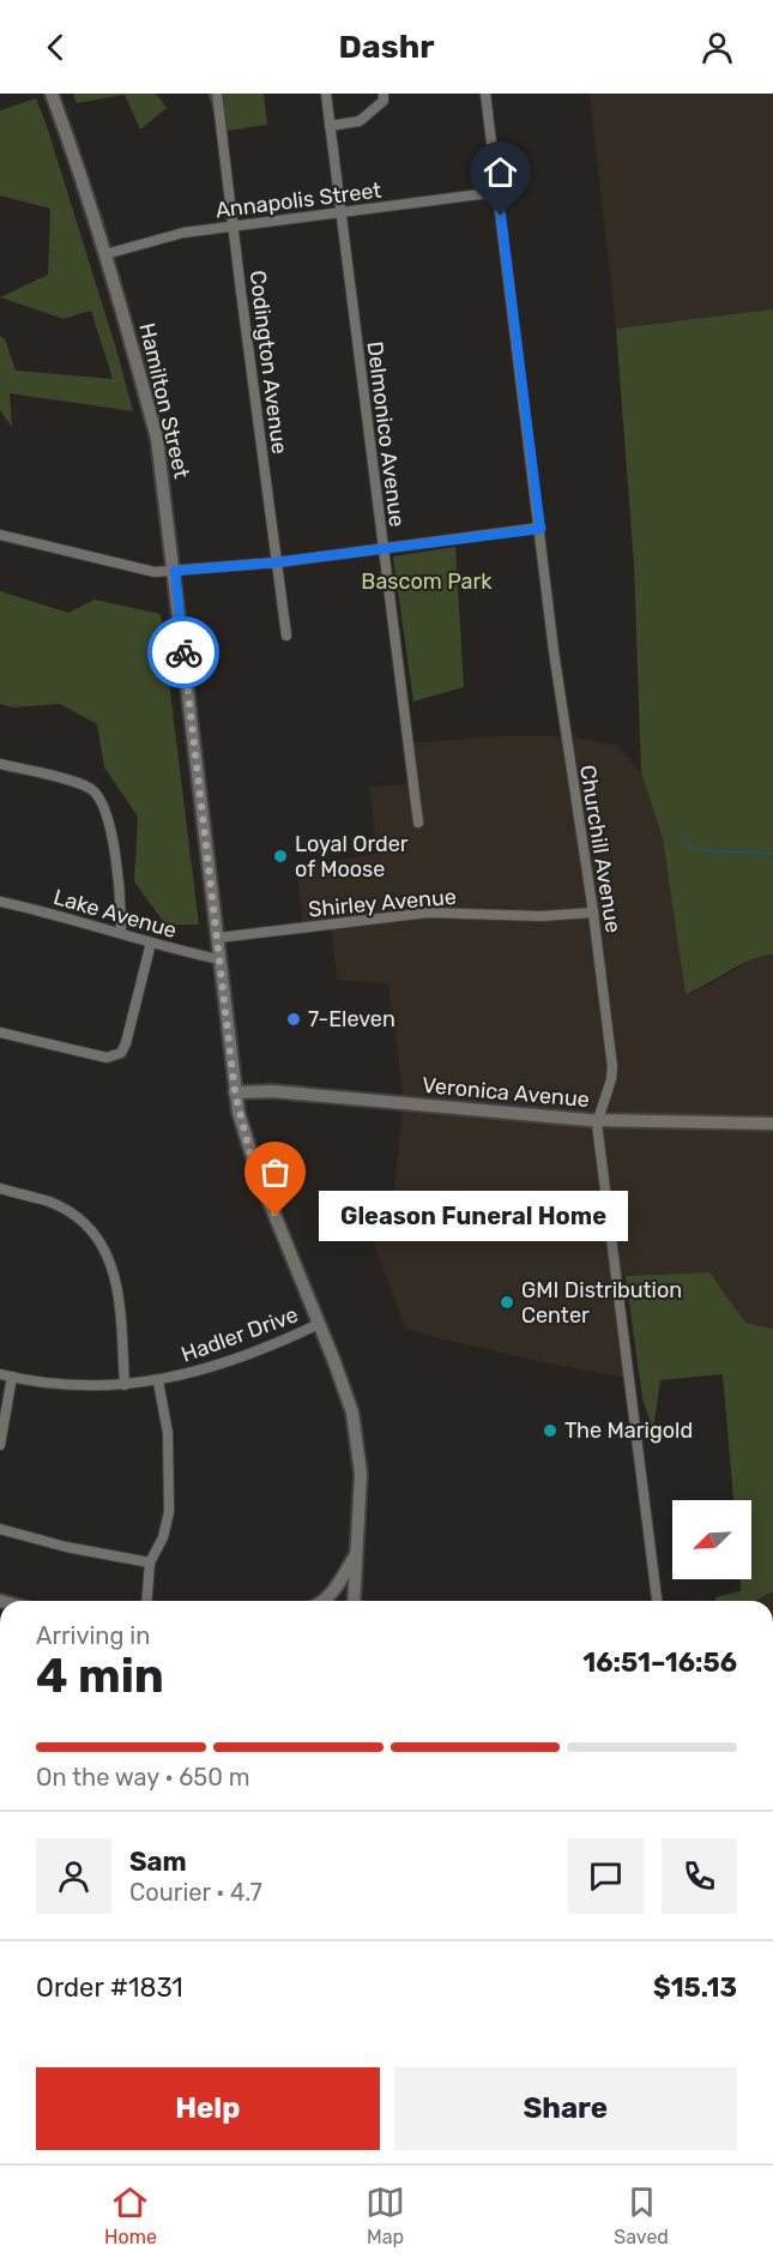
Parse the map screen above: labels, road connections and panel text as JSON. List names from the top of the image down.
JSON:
{
  "streets": {
    "main road": ["Hamilton Street", "Veronica Avenue"],
    "street": [
      "Annapolis Street",
      "Codington Avenue",
      "Delmonico Avenue",
      "Churchill Avenue",
      "Shirley Avenue",
      "Lake Avenue",
      "Hadler Drive"
    ]
  },
  "crossings": [
    ["Annapolis Street", "Codington Avenue"],
    ["Annapolis Street", "Hamilton Street"],
    ["Annapolis Street", "Delmonico Avenue"],
    ["Annapolis Street", "Churchill Avenue"],
    ["Hamilton Street", "Shirley Avenue"],
    ["Hamilton Street", "Lake Avenue"],
    ["Hamilton Street", "Veronica Avenue"],
    ["Hamilton Street", "Hadler Drive"],
    ["Churchill Avenue", "Shirley Avenue"],
    ["Churchill Avenue", "Veronica Avenue"]
  ],
  "parks": ["Bascom Park"],
  "places": [
    "Loyal Order of Moose",
    "7-Eleven",
    "Gleason Funeral Home",
    "GMI Distribution Center",
    "The Marigold"
  ],
  "north": "bottom left",
  "page": {
    "header": "Dashr",
    "bubble": "Gleason Funeral Home",
    "heading": ["4 min", "Arriving in", "16:51–16:56"],
    "panel": [
      "Sam",
      "Courier · 4.7",
      "Order #1831",
      "$15.13"
    ],
    "bar": "On the way · 650 m",
    "buttons": ["Help", "Share"],
    "tabs": ["Home", "Map", "Saved"]
  }
}
